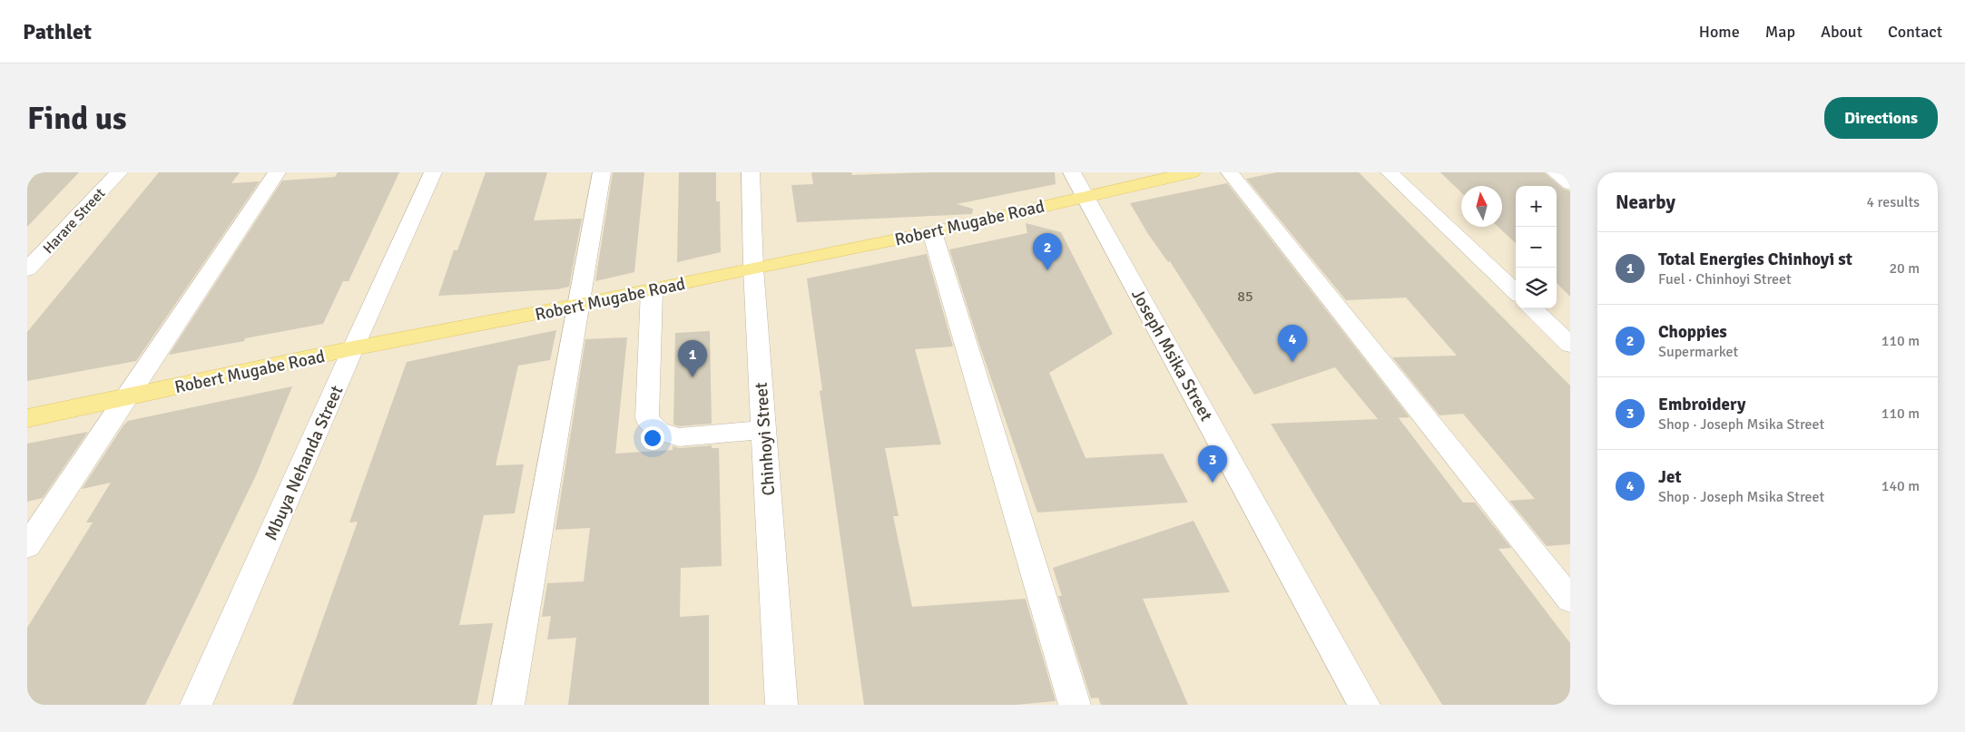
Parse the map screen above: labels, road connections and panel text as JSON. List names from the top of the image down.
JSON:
{
  "streets": {
    "main road": ["Robert Mugabe Road"],
    "street": [
      "Harare Street",
      "Joseph Msika Street",
      "Chinhoyi Street",
      "Mbuya Nehanda Street"
    ]
  },
  "crossings": [
    ["Robert Mugabe Road", "Joseph Msika Street"],
    ["Robert Mugabe Road", "Chinhoyi Street"],
    ["Robert Mugabe Road", "Mbuya Nehanda Street"]
  ],
  "house_numbers": ["85"],
  "north": "top",
  "page": {
    "header": "Pathlet",
    "nav": [
      "Home",
      "Map",
      "About",
      "Contact"
    ],
    "buttons": "Directions",
    "title": "Find us",
    "heading": ["Nearby", "4 results"],
    "map_buttons": ["+", "−"],
    "list": [
      {
        "mark": "1",
        "name": "Total Energies Chinhoyi st",
        "note": "Fuel · Chinhoyi Street",
        "value": "20 m"
      },
      {
        "mark": "2",
        "name": "Choppies",
        "note": "Supermarket",
        "value": "110 m"
      },
      {
        "mark": "3",
        "name": "Embroidery",
        "note": "Shop · Joseph Msika Street",
        "value": "110 m"
      },
      {
        "mark": "4",
        "name": "Jet",
        "note": "Shop · Joseph Msika Street",
        "value": "140 m"
      }
    ],
    "pins": [
      "2",
      "4",
      "1",
      "3"
    ]
  }
}
